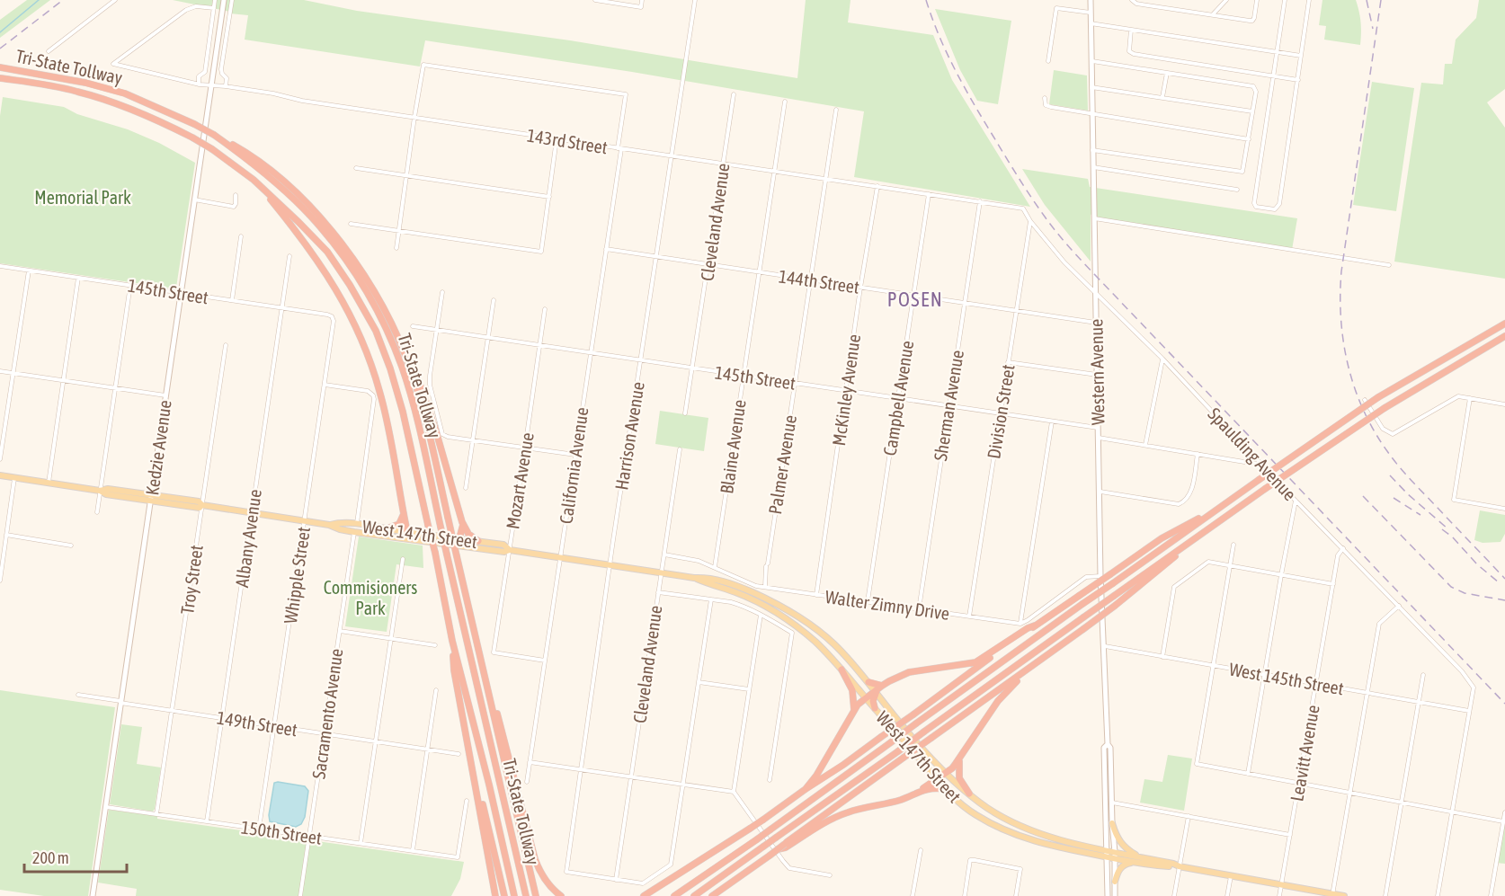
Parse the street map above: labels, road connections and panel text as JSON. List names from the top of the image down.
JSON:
{
  "streets": {
    "highway": ["Tri-State Tollway"],
    "main road": ["Western Avenue", "Kedzie Avenue", "West 147th Street"],
    "street": [
      "143rd Street",
      "Cleveland Avenue",
      "144th Street",
      "145th Street",
      "McKinley Avenue",
      "Campbell Avenue",
      "Sherman Avenue",
      "Division Street",
      "Harrison Avenue",
      "Blaine Avenue",
      "Spaulding Avenue",
      "Palmer Avenue",
      "California Avenue",
      "Mozart Avenue",
      "Albany Avenue",
      "Whipple Street",
      "Troy Street",
      "Walter Zimny Drive",
      "West 145th Street",
      "Sacramento Avenue",
      "149th Street",
      "Leavitt Avenue",
      "150th Street"
    ]
  },
  "crossings": [
    ["143rd Street", "Cleveland Avenue"],
    ["143rd Street", "McKinley Avenue"],
    ["143rd Street", "Campbell Avenue"],
    ["143rd Street", "Sherman Avenue"],
    ["143rd Street", "Division Street"],
    ["143rd Street", "Harrison Avenue"],
    ["143rd Street", "Blaine Avenue"],
    ["143rd Street", "Kedzie Avenue"],
    ["143rd Street", "Spaulding Avenue"],
    ["143rd Street", "Palmer Avenue"],
    ["143rd Street", "California Avenue"],
    ["Cleveland Avenue", "144th Street"],
    ["Cleveland Avenue", "145th Street"],
    ["Cleveland Avenue", "Harrison Avenue"],
    ["Cleveland Avenue", "West 147th Street"],
    ["Cleveland Avenue", "Walter Zimny Drive"],
    ["144th Street", "Western Avenue"],
    ["144th Street", "McKinley Avenue"],
    ["144th Street", "Campbell Avenue"],
    ["144th Street", "Sherman Avenue"],
    ["144th Street", "Division Street"],
    ["144th Street", "Harrison Avenue"],
    ["144th Street", "Blaine Avenue"],
    ["144th Street", "Palmer Avenue"],
    ["144th Street", "California Avenue"],
    ["145th Street", "Western Avenue"],
    ["145th Street", "McKinley Avenue"],
    ["145th Street", "Campbell Avenue"],
    ["145th Street", "Sherman Avenue"],
    ["145th Street", "Division Street"],
    ["145th Street", "Harrison Avenue"],
    ["145th Street", "Blaine Avenue"],
    ["145th Street", "Kedzie Avenue"],
    ["145th Street", "Palmer Avenue"],
    ["145th Street", "California Avenue"],
    ["145th Street", "Mozart Avenue"],
    ["145th Street", "Albany Avenue"],
    ["145th Street", "Whipple Street"],
    ["Western Avenue", "Spaulding Avenue"],
    ["Western Avenue", "West 147th Street"],
    ["Western Avenue", "West 145th Street"],
    ["McKinley Avenue", "Walter Zimny Drive"],
    ["Campbell Avenue", "Walter Zimny Drive"],
    ["Sherman Avenue", "Walter Zimny Drive"],
    ["Division Street", "Spaulding Avenue"],
    ["Division Street", "Walter Zimny Drive"],
    ["Harrison Avenue", "West 147th Street"],
    ["Blaine Avenue", "Walter Zimny Drive"],
    ["Kedzie Avenue", "West 147th Street"],
    ["Kedzie Avenue", "149th Street"],
    ["Kedzie Avenue", "150th Street"],
    ["Spaulding Avenue", "West 145th Street"],
    ["Spaulding Avenue", "Leavitt Avenue"],
    ["Palmer Avenue", "Walter Zimny Drive"],
    ["California Avenue", "Mozart Avenue"],
    ["California Avenue", "West 147th Street"],
    ["Mozart Avenue", "West 147th Street"],
    ["West 147th Street", "Albany Avenue"],
    ["West 147th Street", "Whipple Street"],
    ["West 147th Street", "Troy Street"],
    ["West 147th Street", "Sacramento Avenue"],
    ["West 147th Street", "Leavitt Avenue"],
    ["Albany Avenue", "149th Street"],
    ["Albany Avenue", "150th Street"],
    ["Whipple Street", "149th Street"],
    ["Whipple Street", "150th Street"],
    ["Troy Street", "149th Street"],
    ["Troy Street", "150th Street"],
    ["West 145th Street", "Leavitt Avenue"],
    ["Sacramento Avenue", "149th Street"],
    ["Sacramento Avenue", "150th Street"]
  ],
  "districts": ["POSEN"],
  "parks": ["Memorial Park", "Commisioners Park"],
  "scale_bar": "200 m"
}
